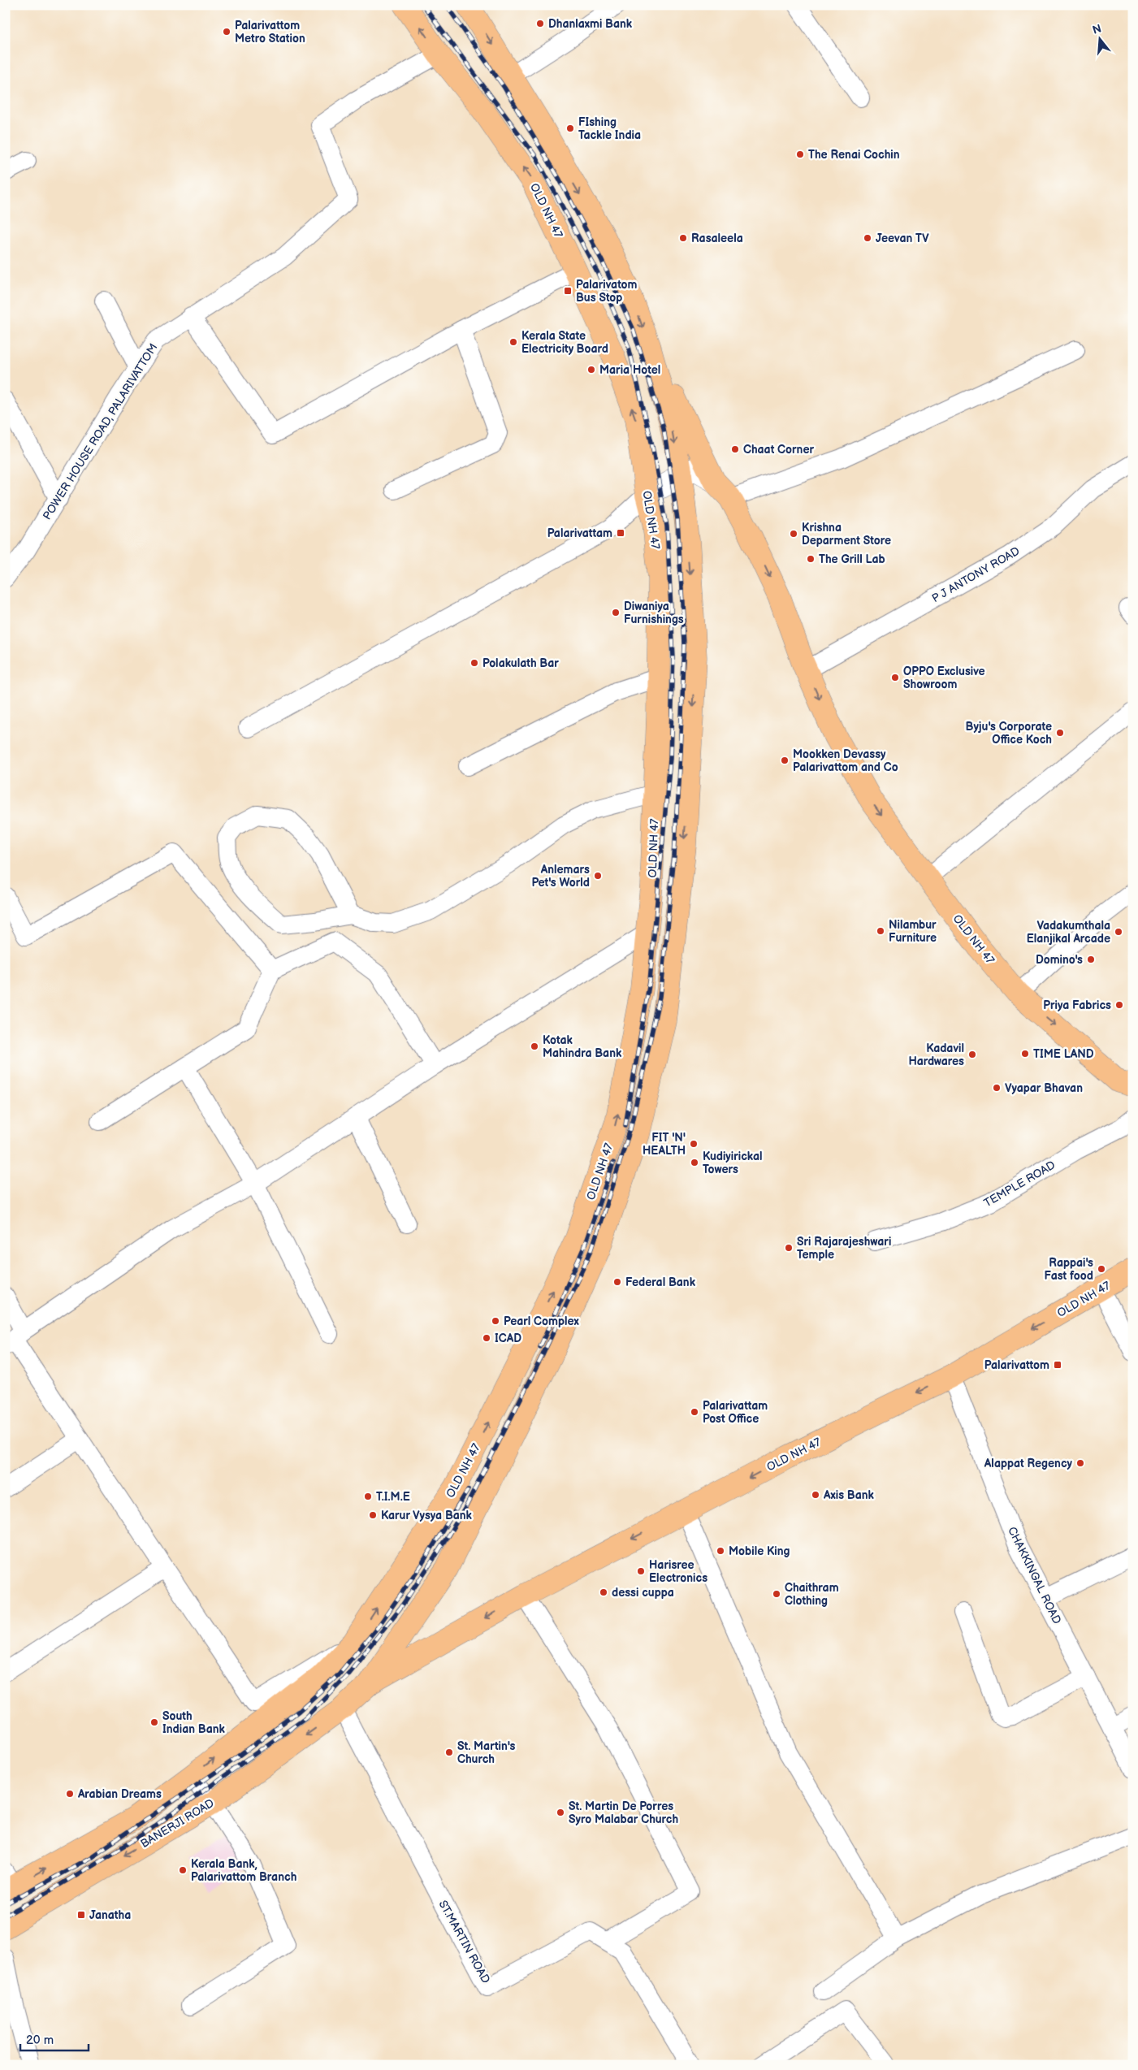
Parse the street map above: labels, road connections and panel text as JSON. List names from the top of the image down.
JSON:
{
  "streets": {
    "main road": ["OLD NH 47", "BANERJI ROAD"],
    "street": [
      "POWER HOUSE ROAD, PALARIVATTOM",
      "P J ANTONY ROAD",
      "TEMPLE ROAD",
      "CHAKKINGAL ROAD",
      "ST.MARTIN ROAD"
    ]
  },
  "crossings": [
    ["OLD NH 47", "POWER HOUSE ROAD, PALARIVATTOM"],
    ["OLD NH 47", "P J ANTONY ROAD"],
    ["OLD NH 47", "CHAKKINGAL ROAD"],
    ["OLD NH 47", "BANERJI ROAD"],
    ["OLD NH 47", "ST.MARTIN ROAD"],
    ["BANERJI ROAD", "ST.MARTIN ROAD"]
  ],
  "places": {
    "other": [
      "Dhanlaxmi Bank",
      "Palarivattom Metro Station",
      "FIshing Tackle India",
      "The Renai Cochin",
      "Rasaleela",
      "Jeevan TV",
      "Kerala State Electricity Board",
      "Maria Hotel",
      "Chaat Corner",
      "Krishna Deparment Store",
      "The Grill Lab",
      "Diwaniya Furnishings",
      "Polakulath Bar",
      "OPPO Exclusive Showroom",
      "Byju's Corporate Office Koch",
      "Mookken Devassy Palarivattom and Co",
      "Anlemars Pet's World",
      "Nilambur Furniture",
      "Vadakumthala Elanjikal Arcade",
      "Domino's",
      "Priya Fabrics",
      "Kotak Mahindra Bank",
      "TIME LAND",
      "Kadavil Hardwares",
      "Vyapar Bhavan",
      "FIT 'N' HEALTH",
      "Kudiyirickal Towers",
      "Sri Rajarajeshwari Temple",
      "Rappai's Fast food",
      "Federal Bank",
      "Pearl Complex",
      "ICAD",
      "Palarivattam Post Office",
      "Alappat Regency",
      "Axis Bank",
      "T.I.M.E",
      "Karur Vysya Bank",
      "Mobile King",
      "Harisree Electronics",
      "dessi cuppa",
      "Chaithram Clothing",
      "South Indian Bank",
      "St. Martin's Church",
      "Arabian Dreams",
      "St. Martin De Porres Syro Malabar Church",
      "Kerala Bank, Palarivattom Branch"
    ],
    "transit": [
      "Palarivatom Bus Stop",
      "Palarivattam",
      "Palarivattom",
      "Janatha"
    ]
  },
  "scale_bar": "20 m",
  "north": "top"
}
